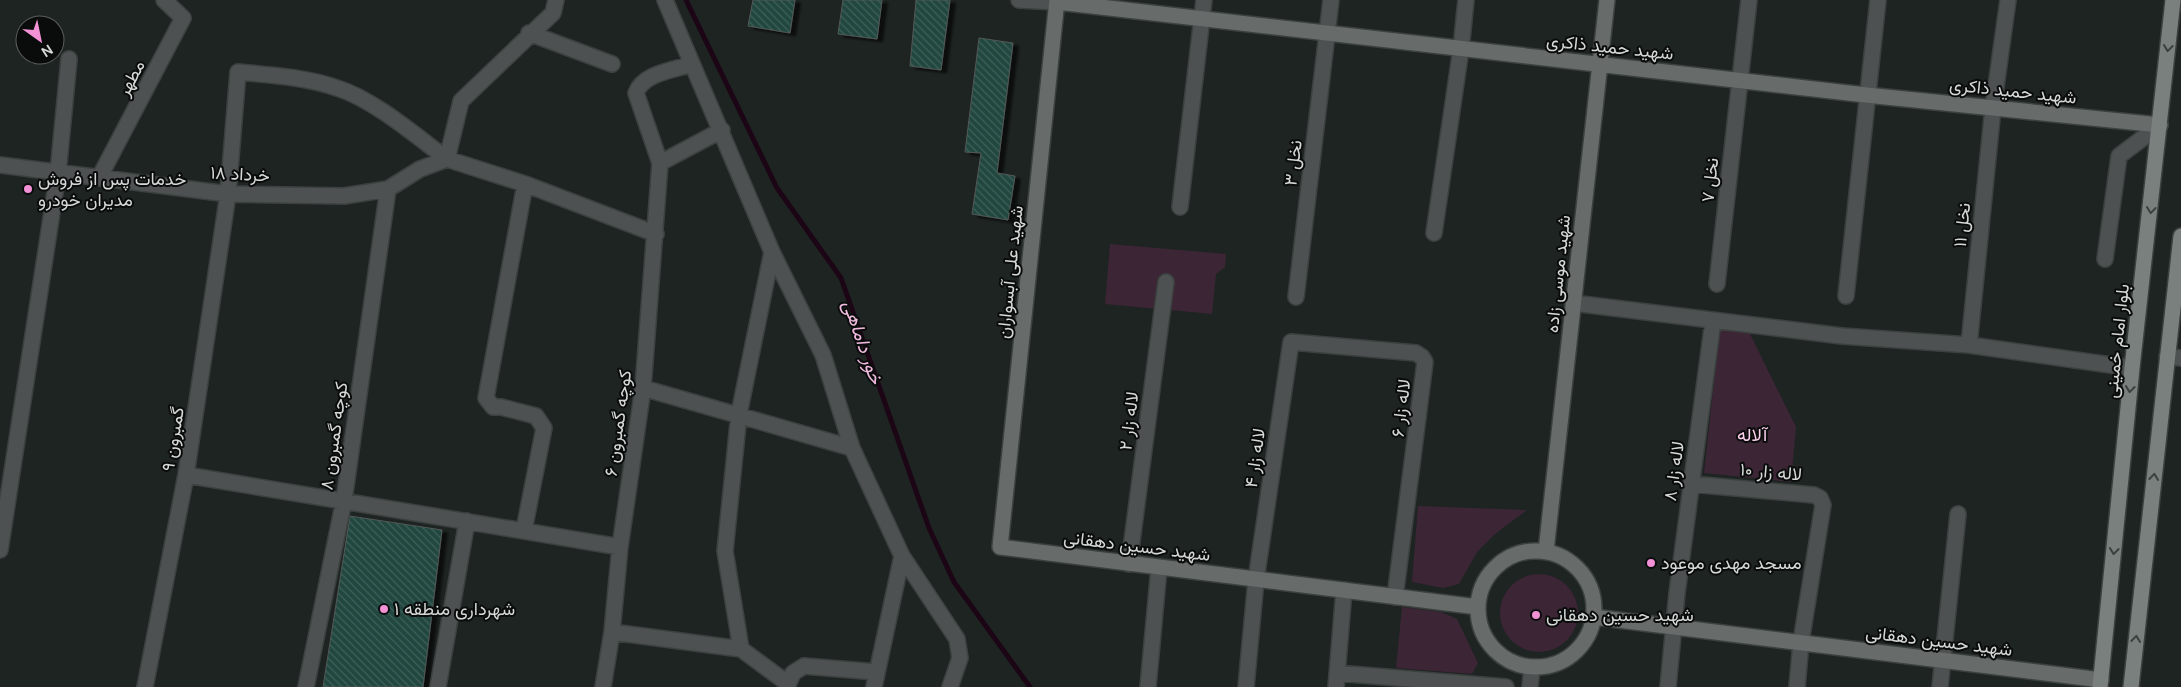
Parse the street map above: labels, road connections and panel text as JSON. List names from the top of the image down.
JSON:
{
  "streets": {
    "main road": ["بلوار امام خمینی"],
    "street": [
      "شهید حمید ذاکری",
      "مطهر",
      "نخل ۳",
      "خرداد ۱۸",
      "نخل ۷",
      "نخل ۱۱",
      "شهید علی آبسواران",
      "شهید موسی زاده",
      "لاله زار ۶",
      "لاله زار ۲",
      "کوچه گمبرون ۶",
      "کوچه گمبرون ۸",
      "گمبرون ۹",
      "لاله زار ۴",
      "لاله زار ۸",
      "لاله زار ۱۰",
      "شهید حسین دهقانی"
    ]
  },
  "crossings": [
    ["شهید حمید ذاکری", "نخل ۳"],
    ["شهید حمید ذاکری", "نخل ۷"],
    ["شهید حمید ذاکری", "نخل ۱۱"],
    ["شهید حمید ذاکری", "شهید علی آبسواران"],
    ["شهید حمید ذاکری", "شهید موسی زاده"],
    ["شهید حمید ذاکری", "بلوار امام خمینی"],
    ["مطهر", "خرداد ۱۸"],
    ["خرداد ۱۸", "کوچه گمبرون ۸"],
    ["خرداد ۱۸", "گمبرون ۹"],
    ["شهید علی آبسواران", "شهید حسین دهقانی"],
    ["شهید موسی زاده", "شهید حسین دهقانی"],
    ["بلوار امام خمینی", "شهید حسین دهقانی"],
    ["لاله زار ۶", "لاله زار ۴"],
    ["لاله زار ۶", "شهید حسین دهقانی"],
    ["لاله زار ۲", "شهید حسین دهقانی"],
    ["لاله زار ۴", "شهید حسین دهقانی"],
    ["لاله زار ۸", "لاله زار ۱۰"],
    ["لاله زار ۸", "شهید حسین دهقانی"],
    ["لاله زار ۱۰", "شهید حسین دهقانی"]
  ],
  "water": ["خور داماهی"],
  "parks": ["آلاله"],
  "places": [
    "خدمات پس از فروش مدیران خودرو",
    "مسجد مهدی موعود",
    "شهرداری منطقه ۱",
    "شهید حسین دهقانی"
  ],
  "north": "bottom right"
}
